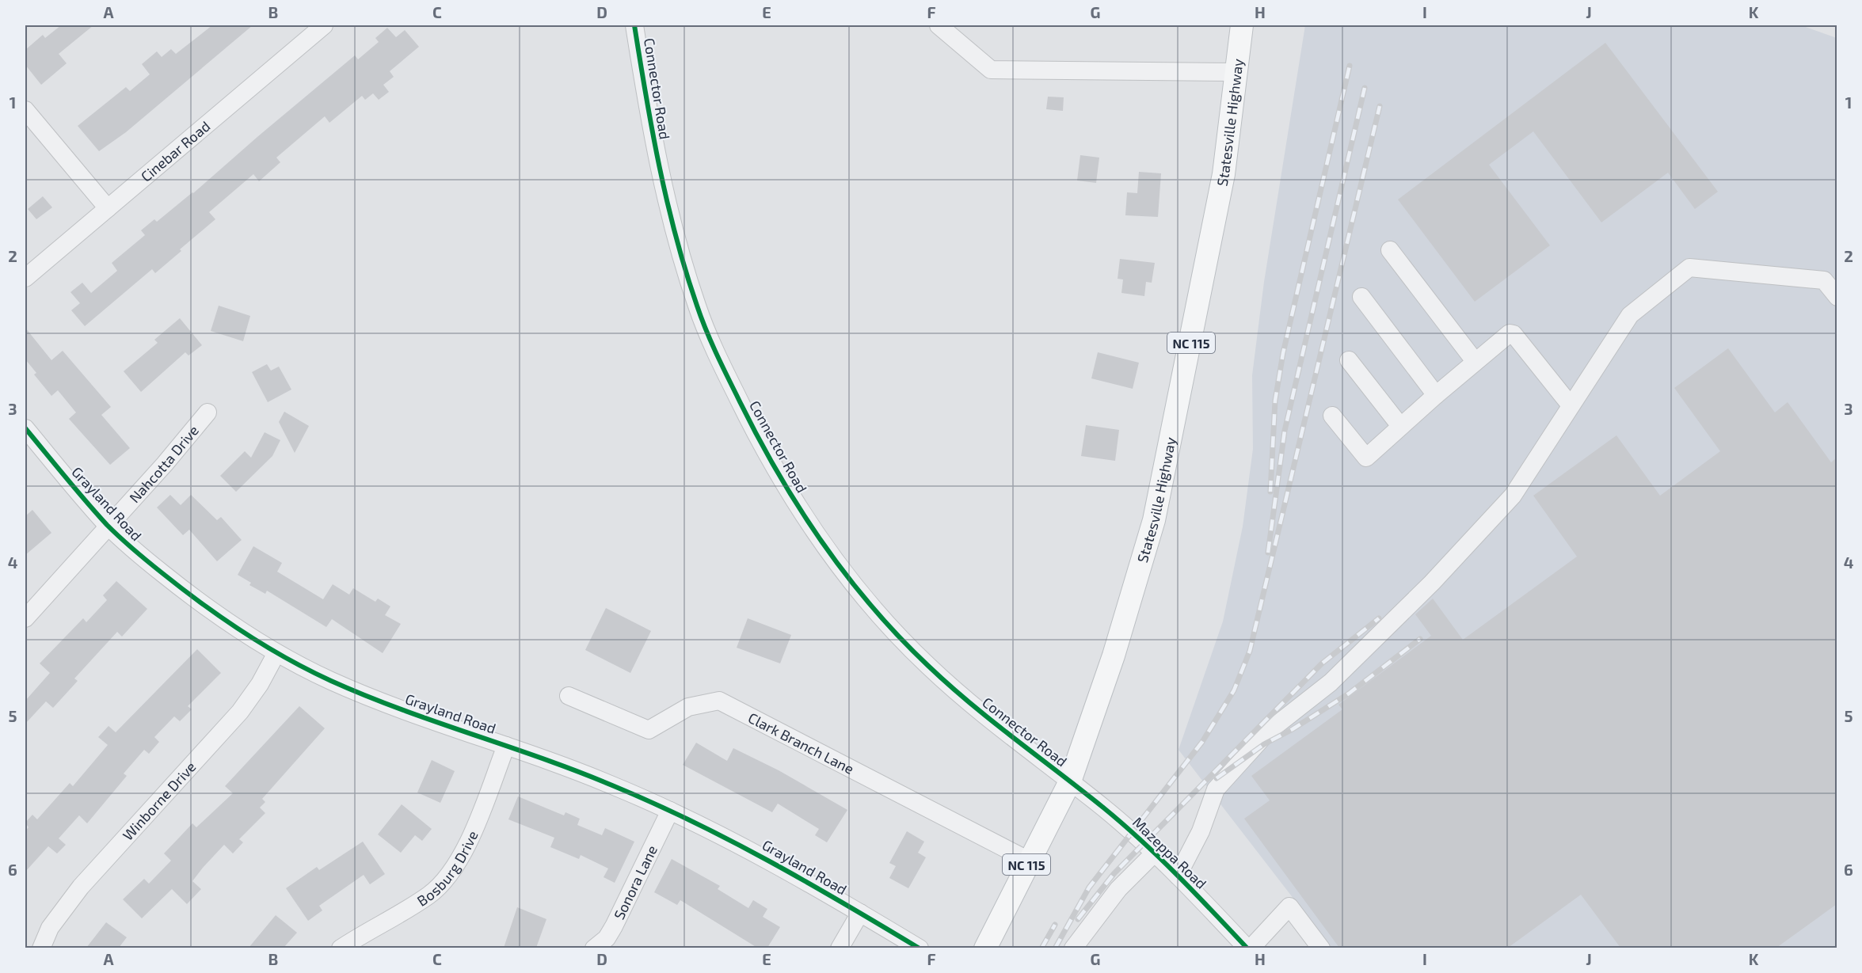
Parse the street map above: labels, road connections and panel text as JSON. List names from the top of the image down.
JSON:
{
  "streets": {
    "main road": ["Statesville Highway", "NC 115"],
    "street": [
      "Connector Road",
      "Cinebar Road",
      "Nahcotta Drive",
      "Grayland Road",
      "Clark Branch Lane",
      "Winborne Drive",
      "Mazeppa Road",
      "Bosburg Drive",
      "Sonora Lane"
    ]
  },
  "crossings": [
    ["Connector Road", "Statesville Highway"],
    ["Connector Road", "Mazeppa Road"],
    ["Statesville Highway", "Clark Branch Lane"],
    ["Statesville Highway", "Mazeppa Road"],
    ["Nahcotta Drive", "Grayland Road"],
    ["Grayland Road", "Winborne Drive"],
    ["Grayland Road", "Bosburg Drive"],
    ["Grayland Road", "Sonora Lane"]
  ],
  "grid": {
    "columns": [
      "A",
      "B",
      "C",
      "D",
      "E",
      "F",
      "G",
      "H",
      "I",
      "J",
      "K"
    ],
    "rows": [
      "1",
      "2",
      "3",
      "4",
      "5",
      "6"
    ]
  }
}
